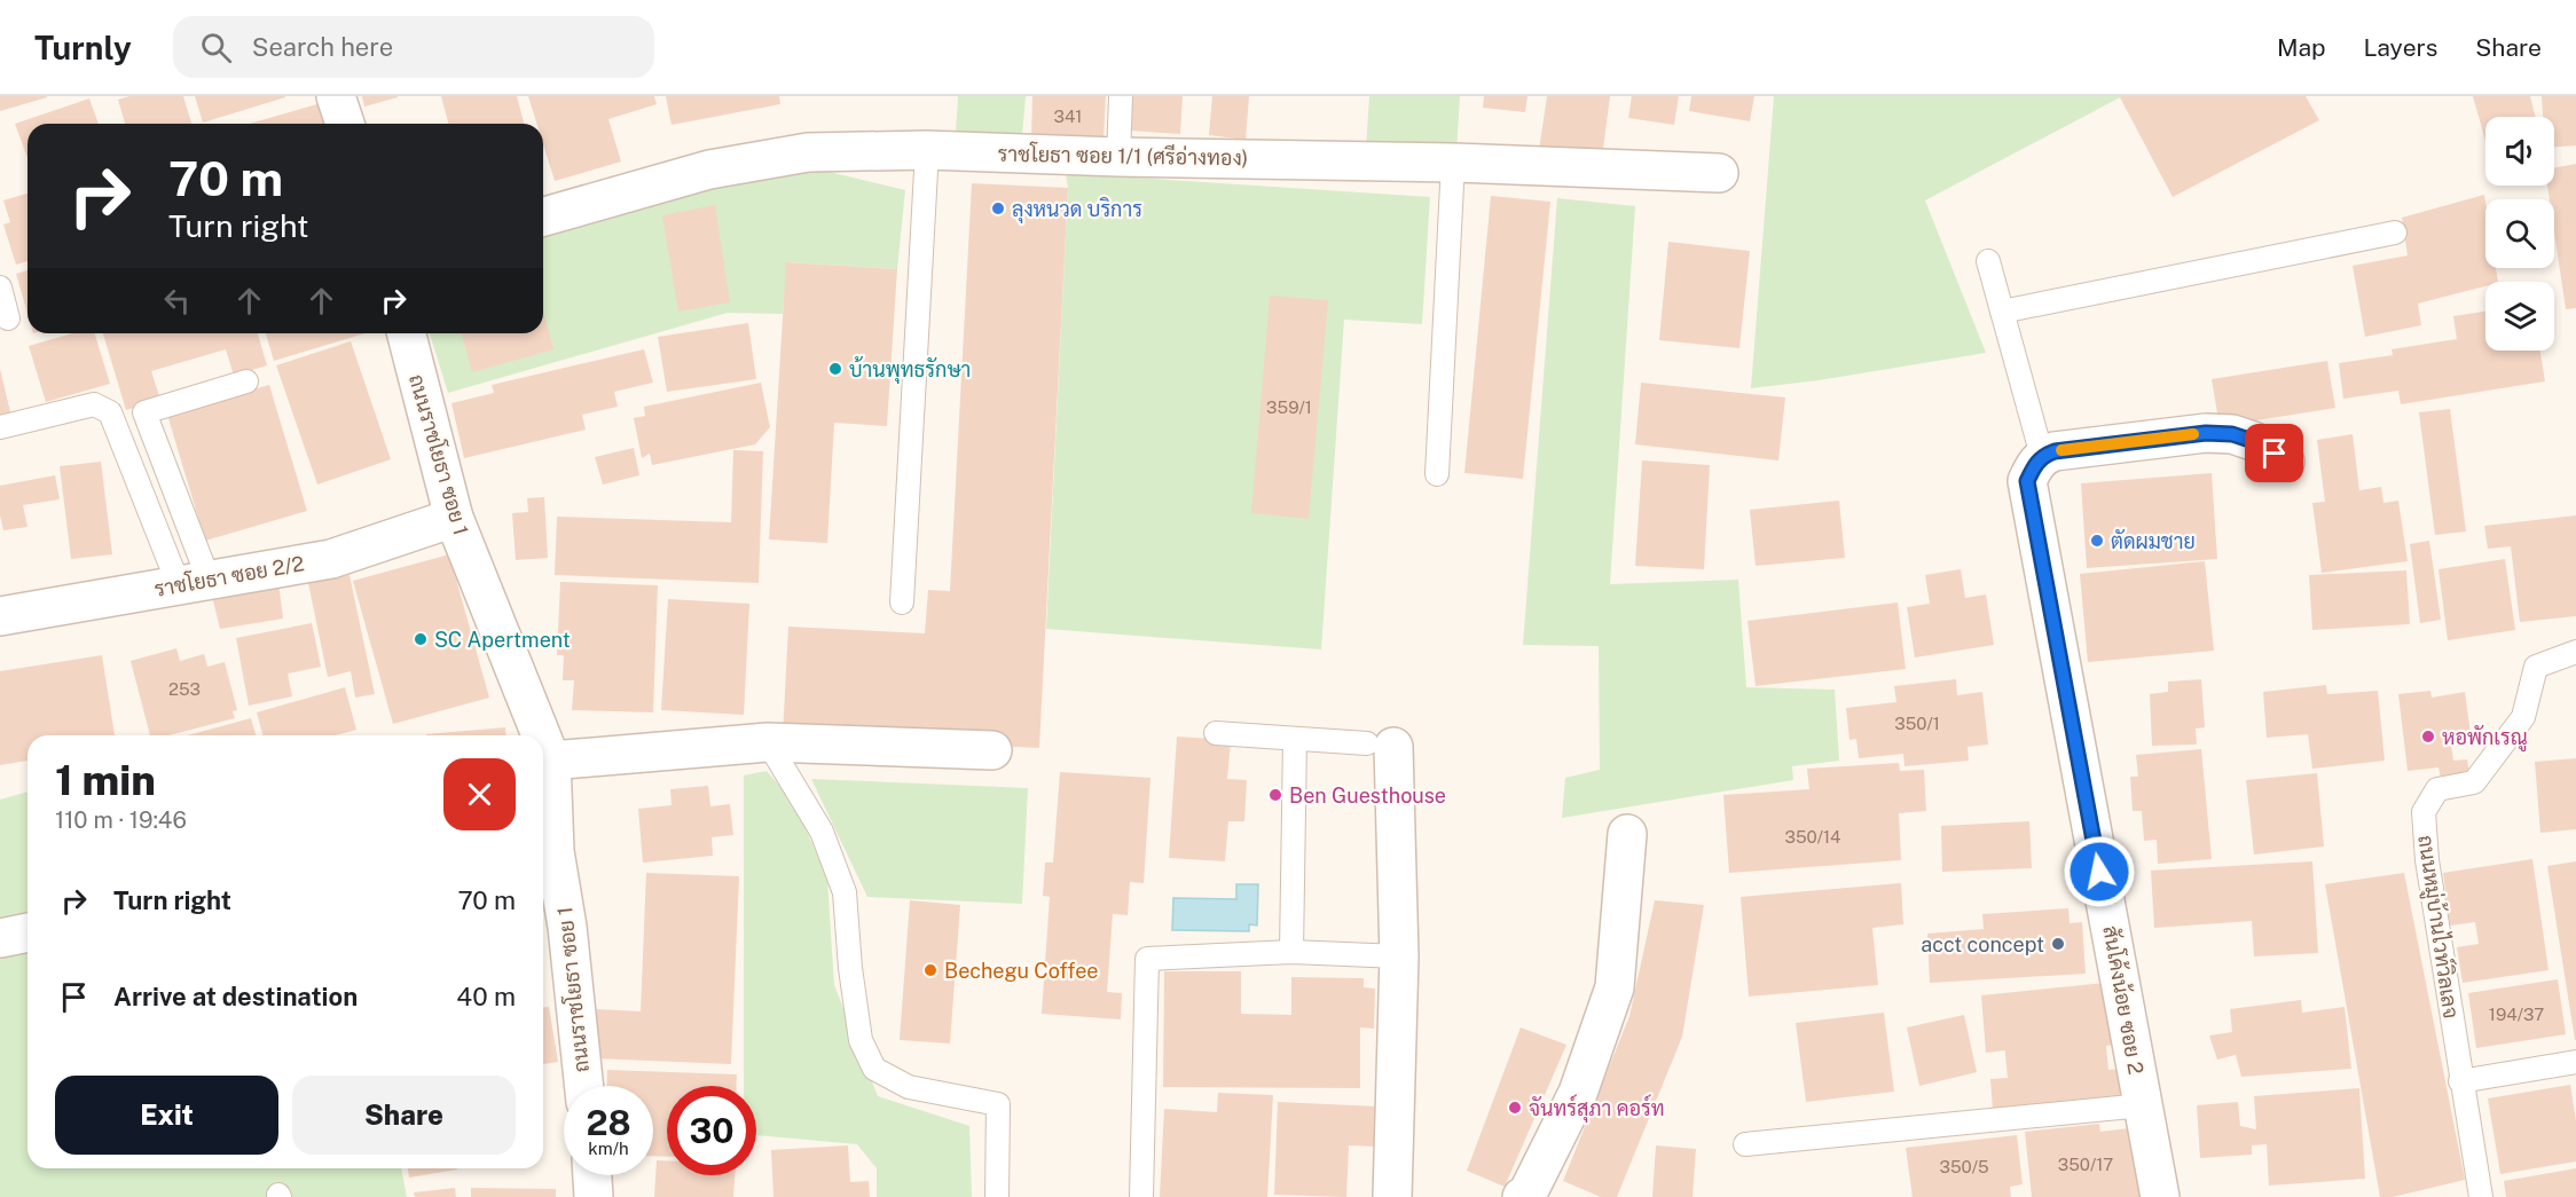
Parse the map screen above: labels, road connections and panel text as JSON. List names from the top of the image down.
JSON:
{
  "streets": {
    "street": [
      "ราชโยธา ซอย 1/1 (ศรีอ่างทอง)",
      "ถนนราชโยธา ซอย 1",
      "ราชโยธา ซอย 2/2",
      "สันโค้งน้อย ซอย 2"
    ],
    "lane": ["ถนนหมู่บ้านไวท์วิลเลจ"]
  },
  "crossings": [
    ["ถนนราชโยธา ซอย 1", "ราชโยธา ซอย 2/2"]
  ],
  "places": [
    "ลุงหนวด บริการ",
    "บ้านพุทธรักษา",
    "ตัดผมชาย",
    "SC Apertment",
    "หอพักเรณู",
    "Ben Guesthouse",
    "acct concept",
    "Bechegu Coffee",
    "จันทร์สุภา คอร์ท"
  ],
  "house_numbers": [
    "341",
    "359/1",
    "253",
    "350/1",
    "350/14",
    "194/37",
    "350/17",
    "350/5"
  ],
  "page": {
    "header": "Turnly",
    "search": "Search here",
    "nav": ["Map", "Layers", "Share"],
    "turn": ["70 m", "Turn right"],
    "heading": ["1 min", "110 m · 19:46"],
    "list": [
      {
        "name": "Turn right",
        "value": "70 m"
      },
      {
        "name": "Arrive at destination",
        "value": "40 m"
      }
    ],
    "buttons": ["Exit", "Share"],
    "speed": "28 km/h",
    "limit": "30"
  }
}
